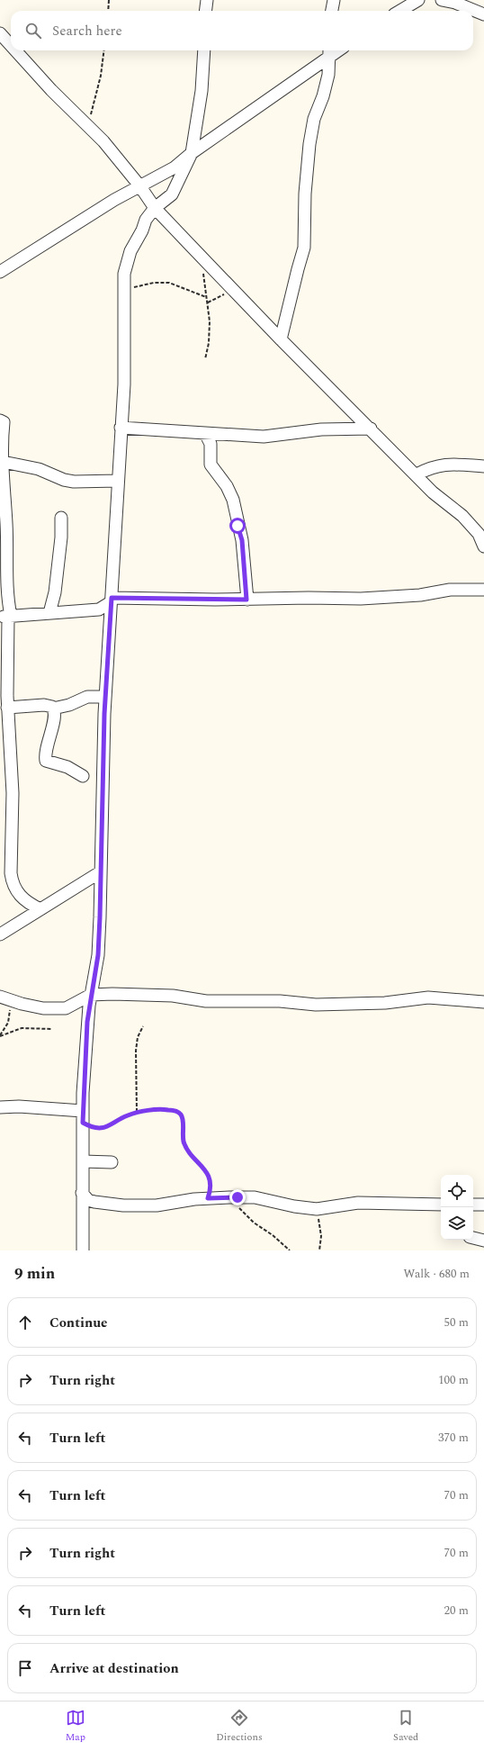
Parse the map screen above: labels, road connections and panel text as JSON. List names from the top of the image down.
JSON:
{
  "page": {
    "search": "Search here",
    "heading": ["9 min", "Walk · 680 m"],
    "list": [
      ["Continue", "50 m"],
      ["Turn right", "100 m"],
      ["Turn left", "370 m"],
      ["Turn left", "70 m"],
      ["Turn right", "70 m"],
      ["Turn left", "20 m"],
      "Arrive at destination"
    ],
    "nav": ["Map", "Directions", "Saved"]
  }
}
